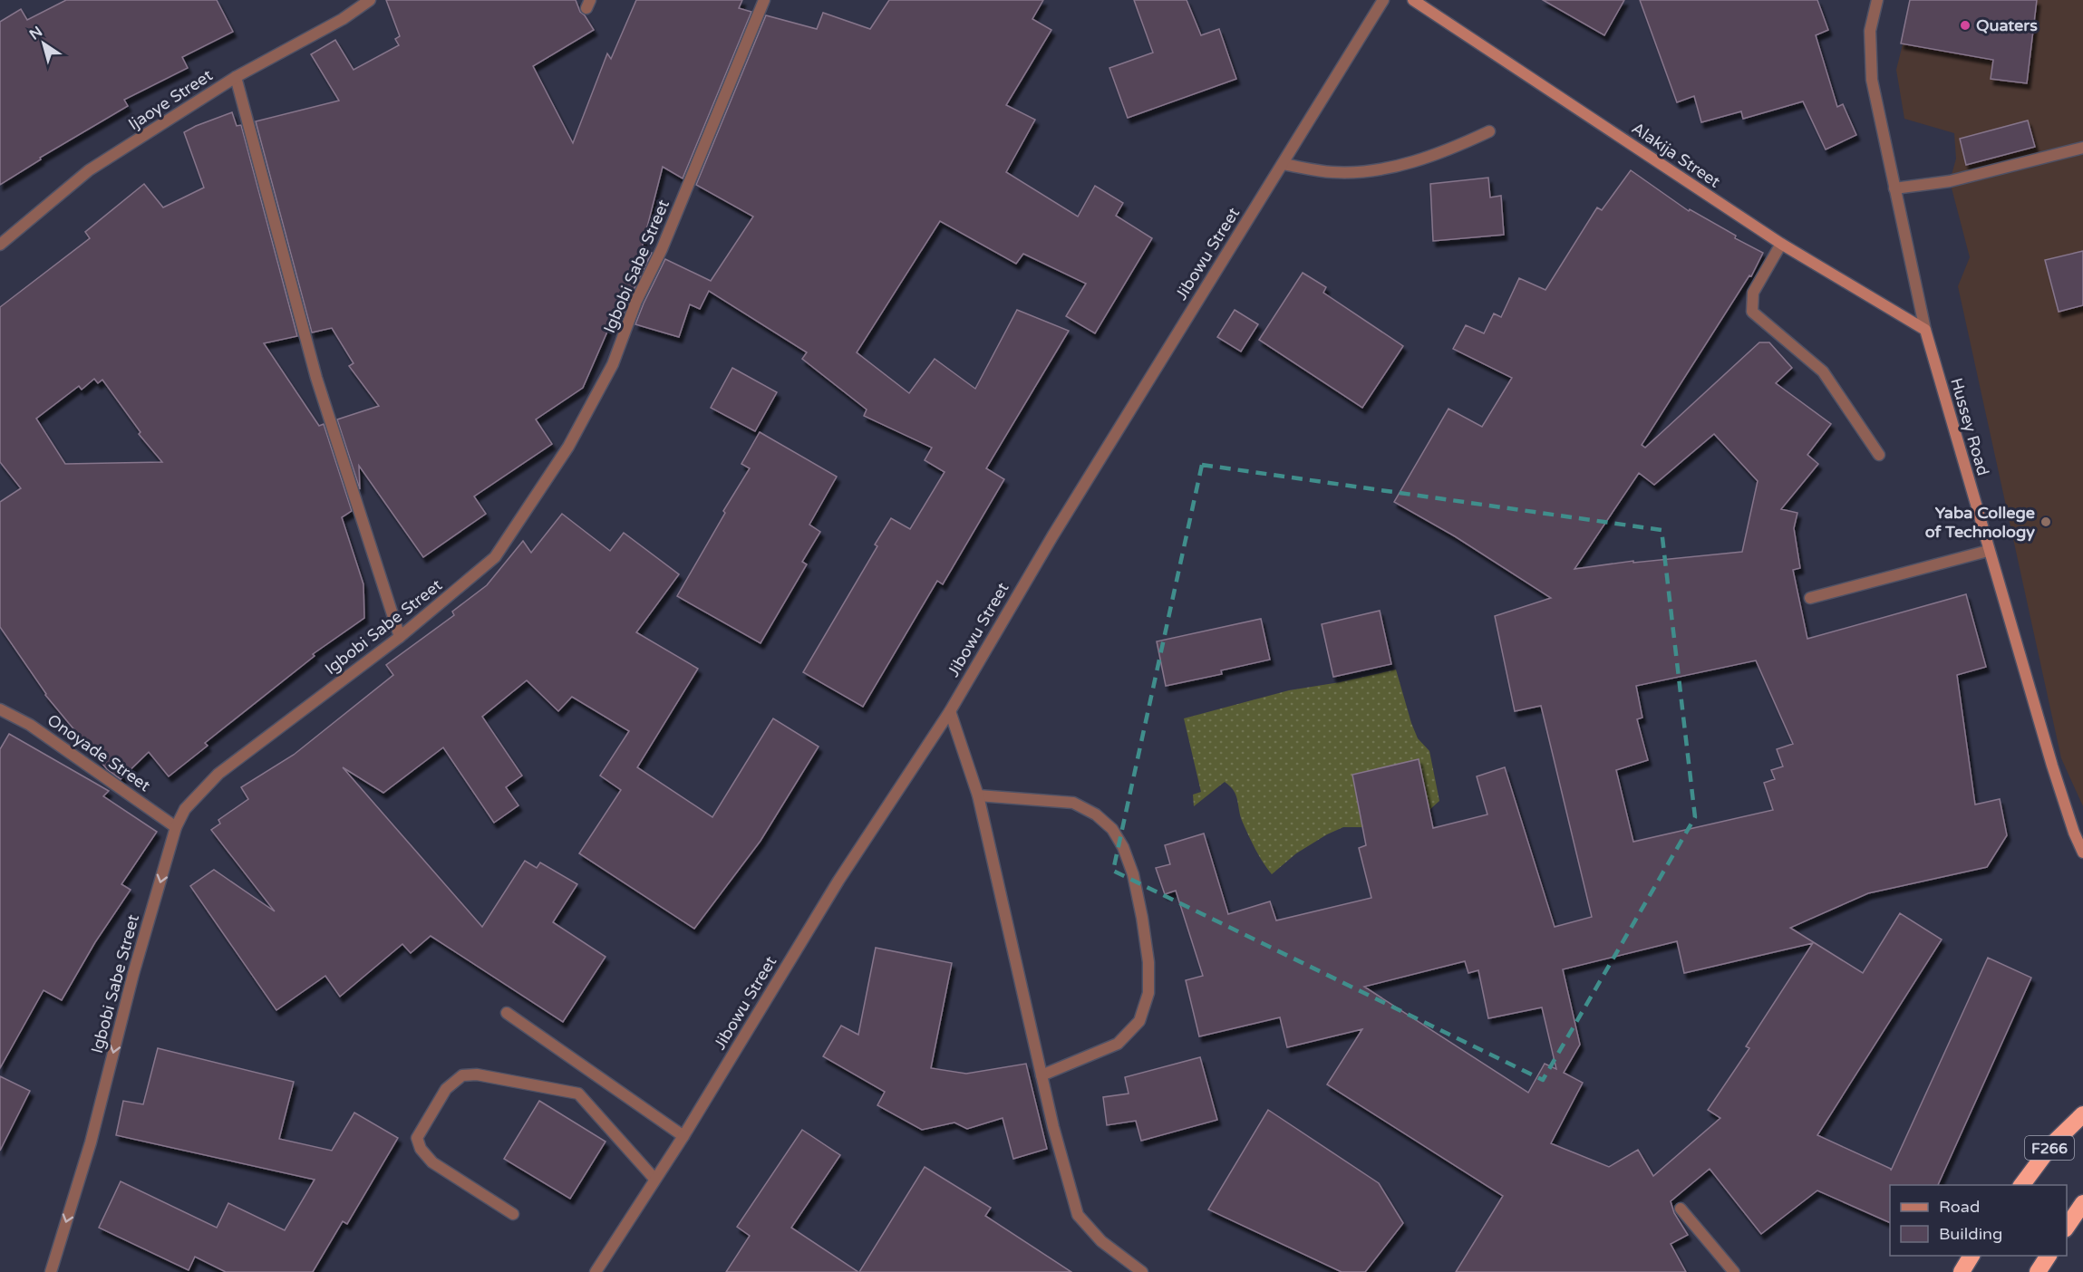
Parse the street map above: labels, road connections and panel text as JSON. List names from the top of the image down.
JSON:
{
  "streets": {
    "highway": ["F266"],
    "street": [
      "Ijaoye Street",
      "Alakija Street",
      "Jibowu Street",
      "Igbobi Sabe Street",
      "Hussey Road",
      "Onoyade Street"
    ]
  },
  "crossings": [
    ["Alakija Street", "Hussey Road"],
    ["Igbobi Sabe Street", "Onoyade Street"]
  ],
  "places": ["Quaters", "Yaba College of Technology"],
  "legend": ["Road", "Building"],
  "north": "top left"
}
